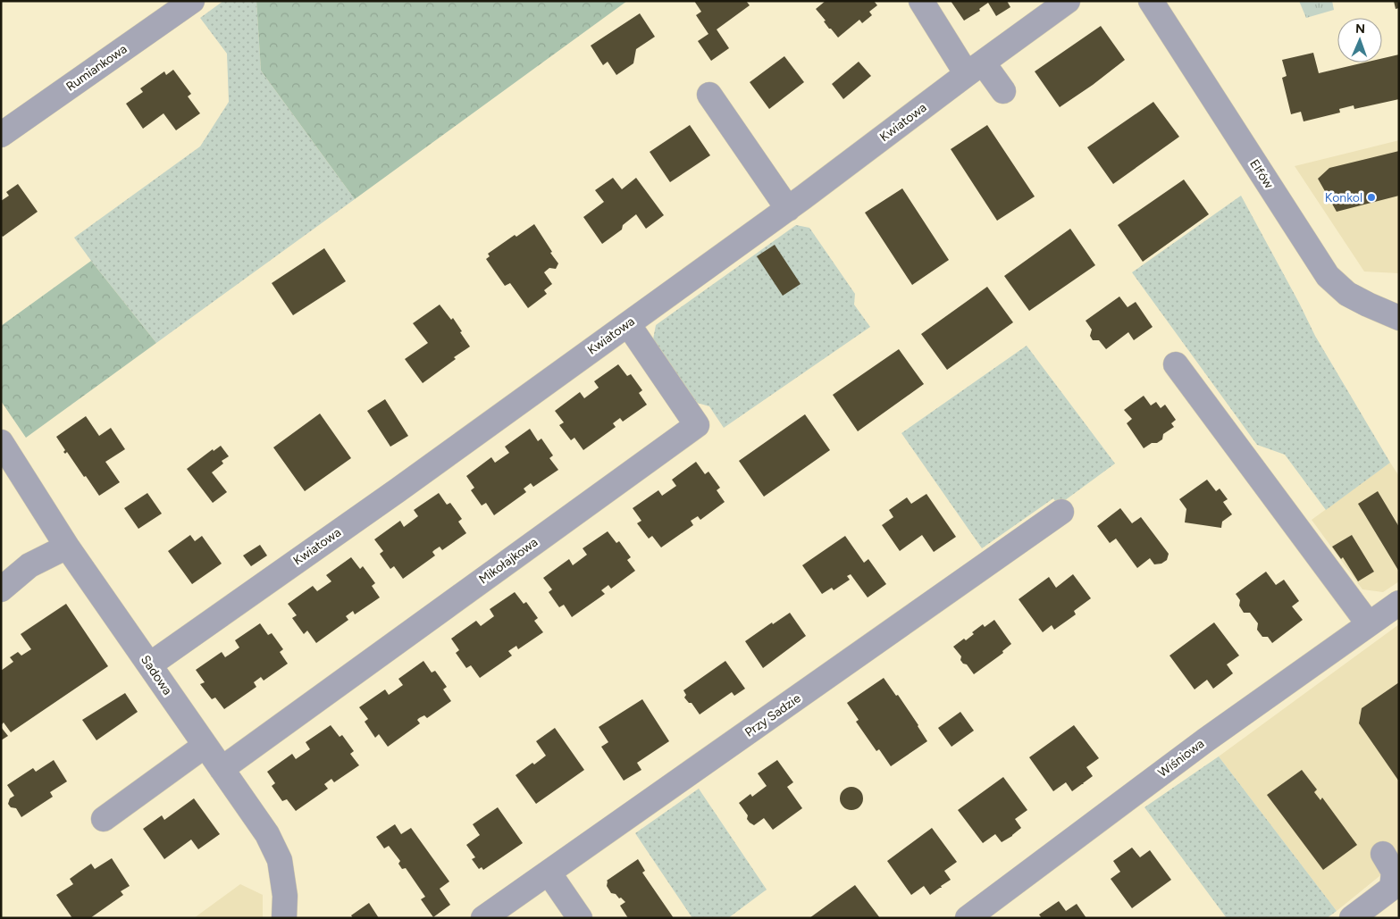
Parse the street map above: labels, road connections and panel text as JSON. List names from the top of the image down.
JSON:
{
  "streets": {
    "street": [
      "Rumiankowa",
      "Kwiatowa",
      "Elfów",
      "Mikołajkowa",
      "Sadowa",
      "Przy Sadzie",
      "Wiśniowa"
    ]
  },
  "crossings": [
    ["Kwiatowa", "Mikołajkowa"],
    ["Kwiatowa", "Sadowa"],
    ["Mikołajkowa", "Sadowa"]
  ],
  "places": ["Konkol"],
  "north": "top"
}
